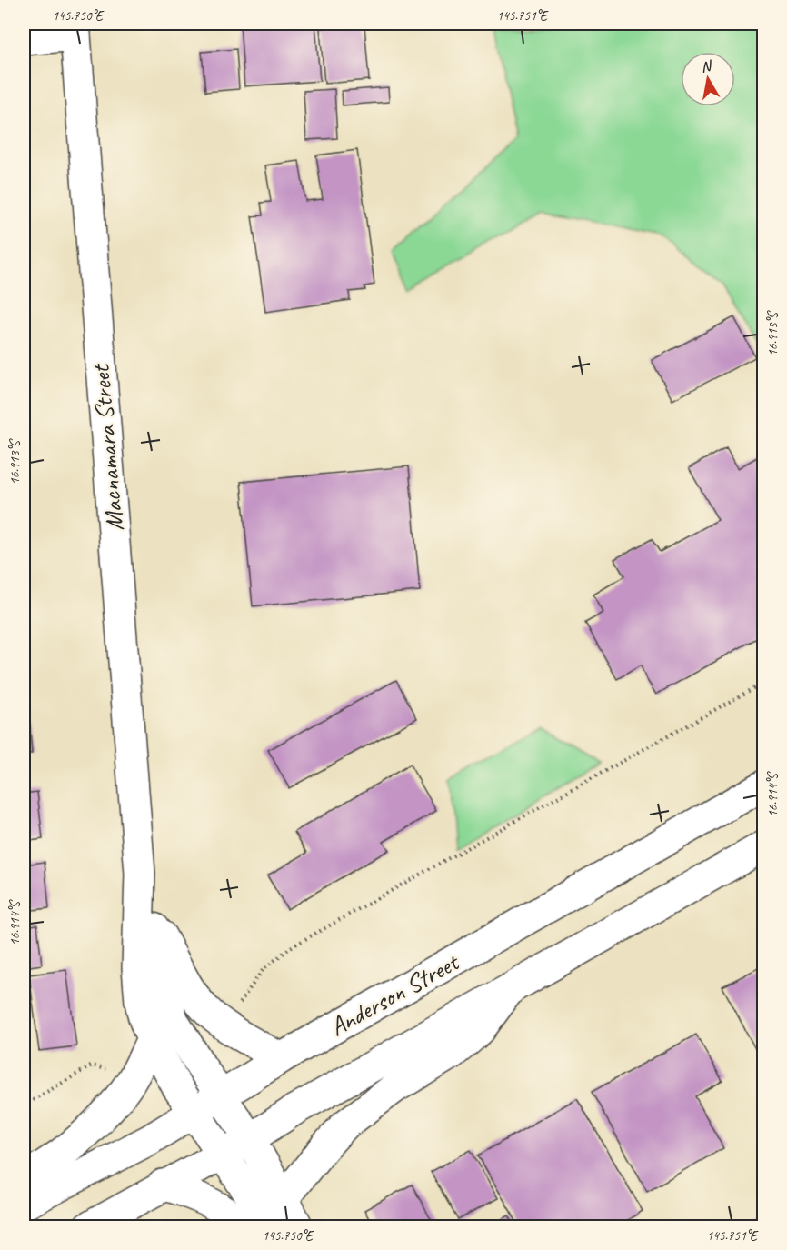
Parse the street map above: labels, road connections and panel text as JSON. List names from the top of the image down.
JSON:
{
  "streets": {
    "street": ["Macnamara Street", "Anderson Street"]
  },
  "crossings": [
    ["Macnamara Street", "Anderson Street"]
  ],
  "north": "top",
  "coordinates": [
    "145.750°E",
    "145.751°E",
    "16.913°S",
    "16.914°S"
  ]
}
